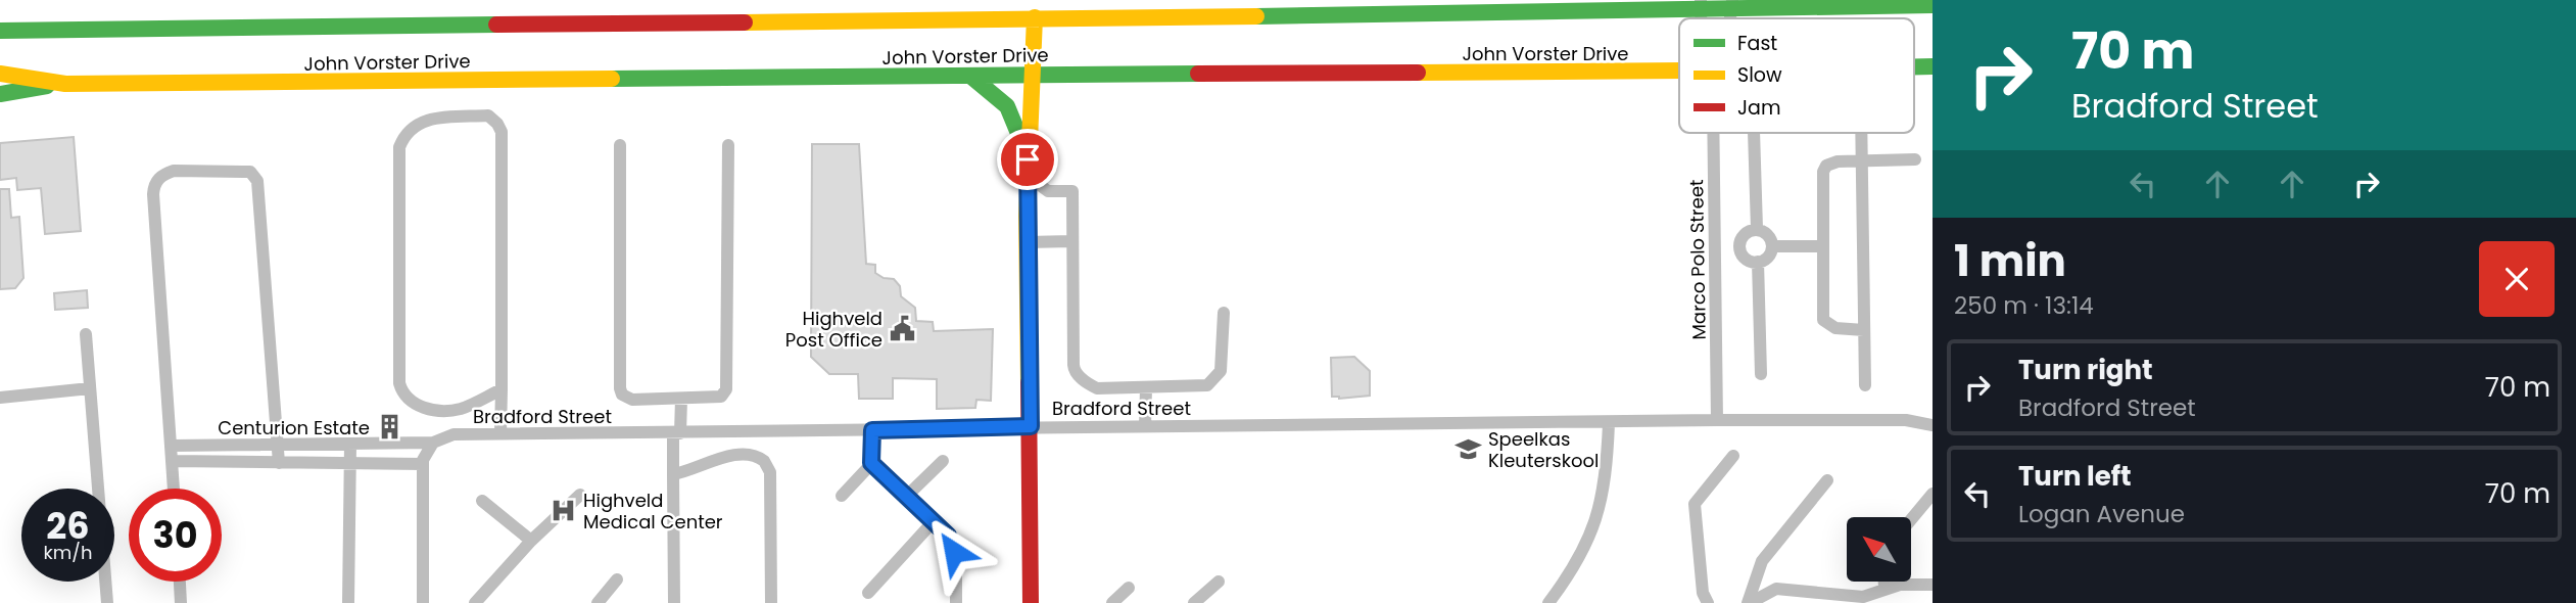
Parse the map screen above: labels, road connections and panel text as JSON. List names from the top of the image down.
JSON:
{
  "streets": {
    "main road": ["John Vorster Drive"],
    "street": ["Marco Polo Street", "Bradford Street"]
  },
  "crossings": [
    ["Marco Polo Street", "Bradford Street"]
  ],
  "places": {
    "public building": ["Highveld Post Office"],
    "building": ["Centurion Estate"],
    "school or university": ["Speelkas Kleuterskool"],
    "hospital": ["Highveld Medical Center"]
  },
  "legend": ["Fast", "Slow", "Jam"],
  "north": "top left",
  "page": {
    "turn": ["70 m", "Bradford Street"],
    "heading": ["1 min", "250 m · 13:14"],
    "list": [
      {
        "name": "Turn right",
        "note": "Bradford Street",
        "value": "70 m"
      },
      {
        "name": "Turn left",
        "note": "Logan Avenue",
        "value": "70 m"
      }
    ],
    "speed": "26 km/h",
    "limit": "30"
  }
}
